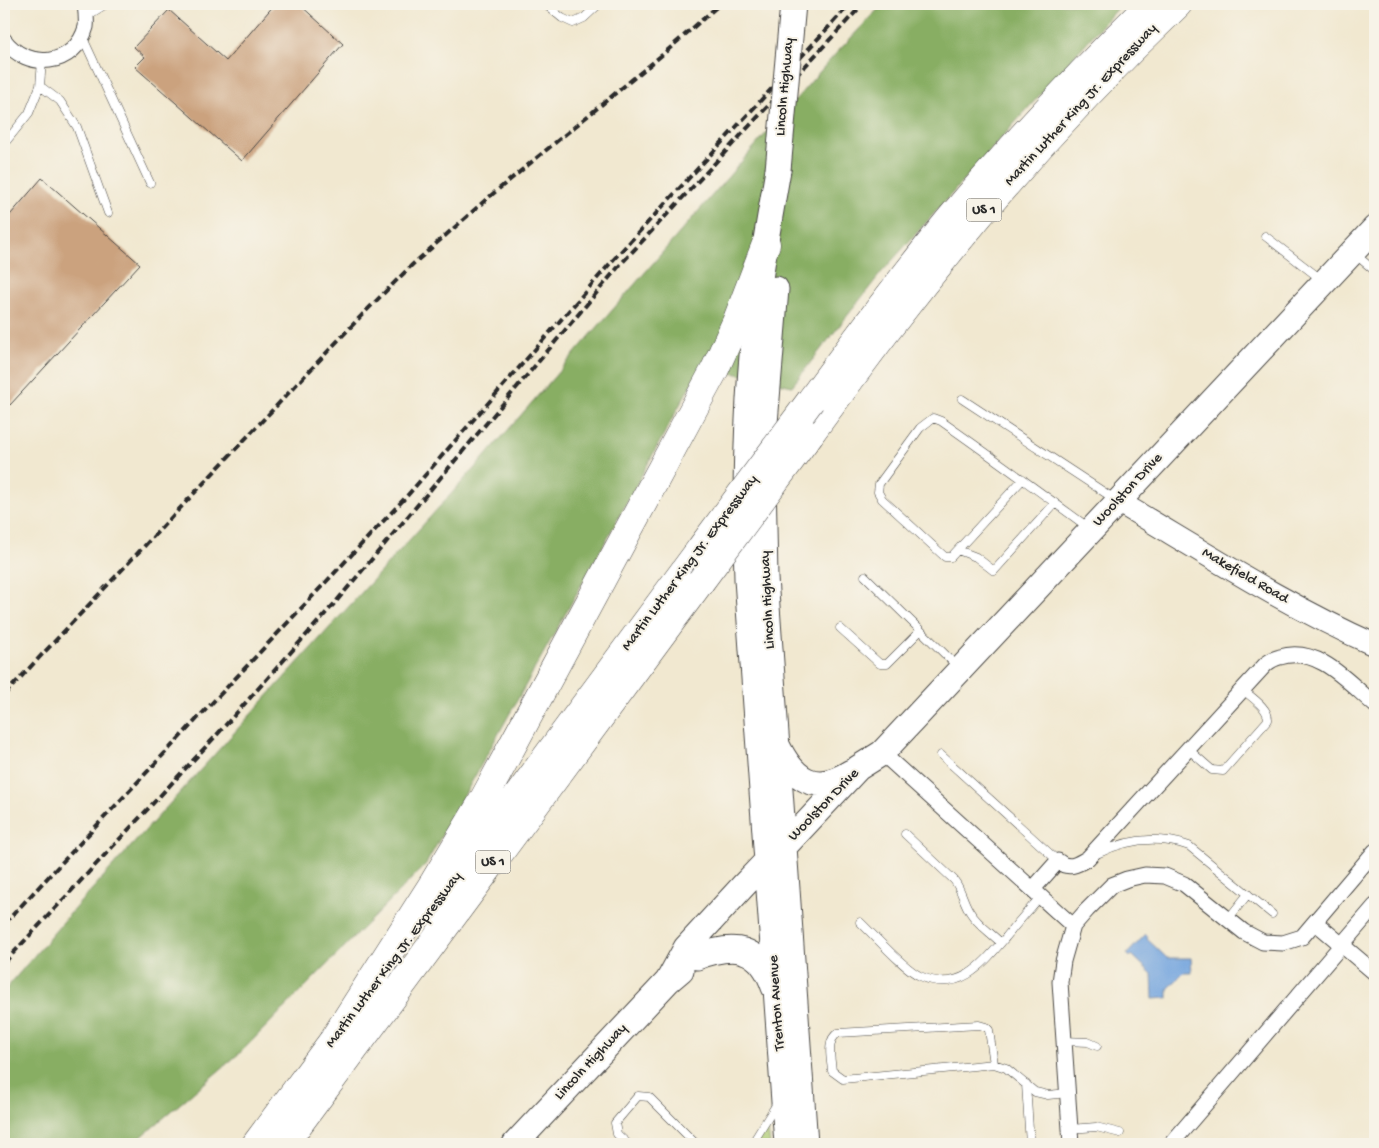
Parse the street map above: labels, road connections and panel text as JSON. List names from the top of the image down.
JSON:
{
  "streets": {
    "highway": ["Martin Luther King Jr. Expressway", "US 1"],
    "main road": ["Lincoln Highway", "Woolston Drive", "Trenton Avenue"],
    "street": ["Makefield Road"]
  },
  "crossings": [
    ["Lincoln Highway", "Woolston Drive"],
    ["Lincoln Highway", "Trenton Avenue"],
    ["Woolston Drive", "Makefield Road"],
    ["Woolston Drive", "Trenton Avenue"]
  ]
}
